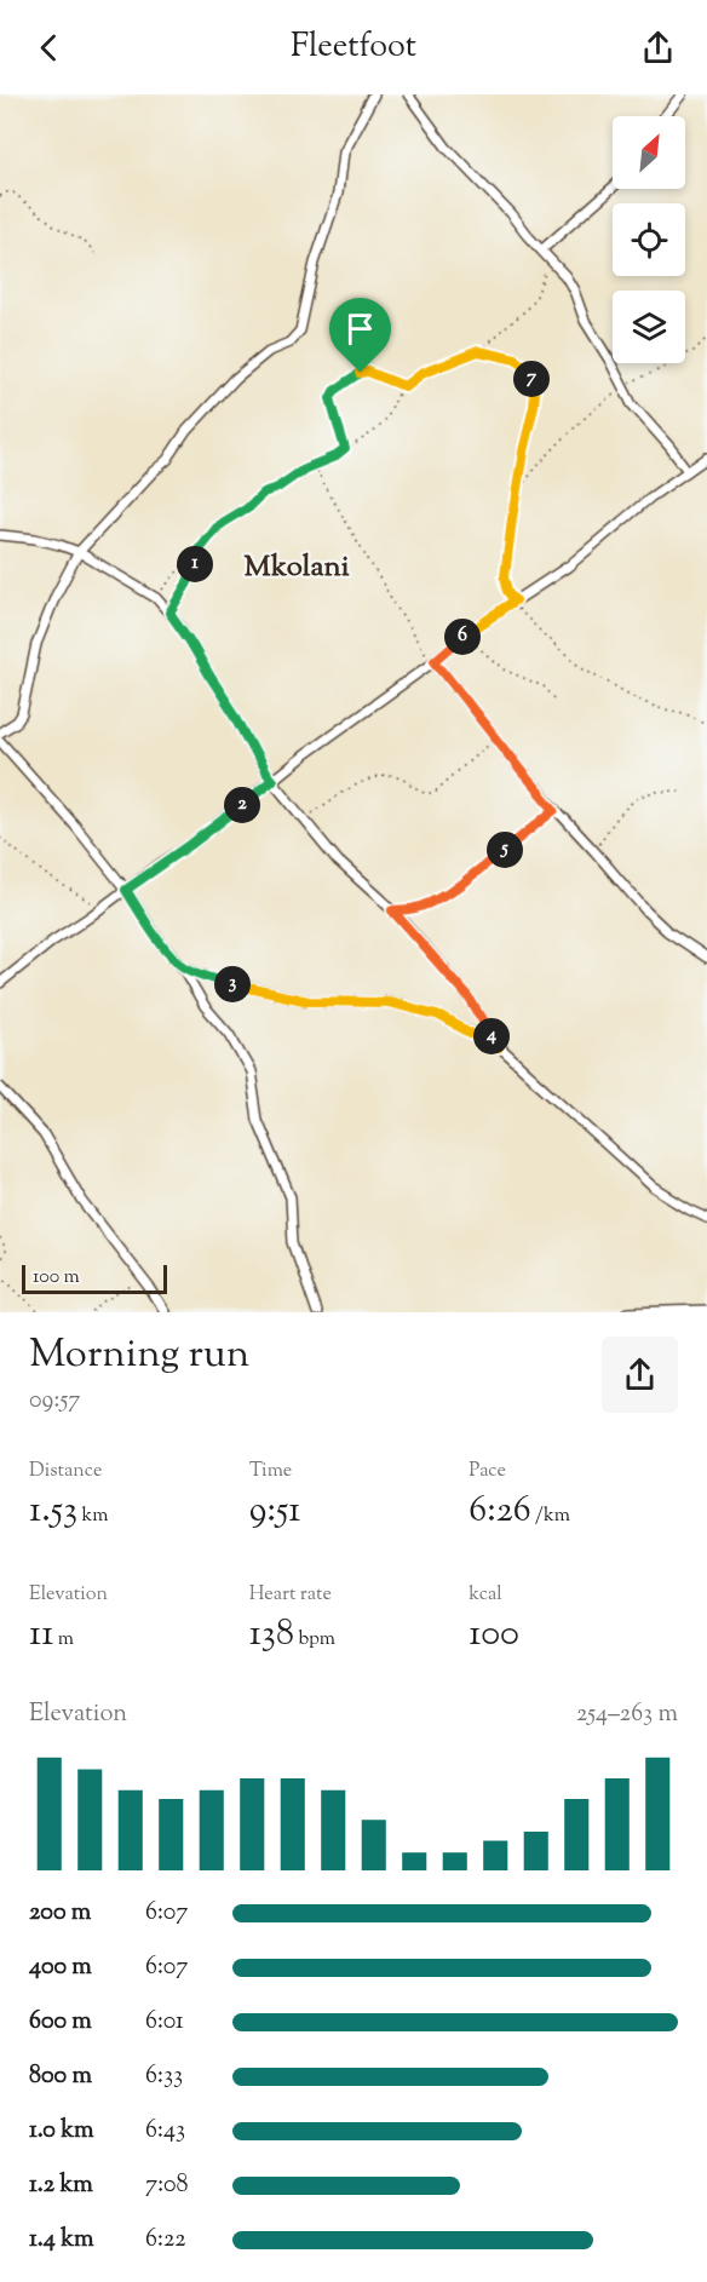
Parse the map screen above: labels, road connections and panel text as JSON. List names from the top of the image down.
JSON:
{
  "districts": ["Mkolani"],
  "scale_bar": "100 m",
  "north": "top right",
  "page": {
    "header": "Fleetfoot",
    "pins": [
      "7",
      "1",
      "6",
      "2",
      "5",
      "3",
      "4"
    ],
    "scale": "100 m",
    "heading": ["Morning run", "09:57"],
    "stats": [
      ["Distance", "1.53 km"],
      ["Time", "9:51"],
      ["Pace", "6:26 /km"],
      ["Elevation", "11 m"],
      ["Heart rate", "138 bpm"],
      ["kcal", "100"]
    ],
    "chart": ["Elevation", "254–263 m"],
    "list": [
      {
        "name": "200 m",
        "note": "6:07"
      },
      {
        "name": "400 m",
        "note": "6:07"
      },
      {
        "name": "600 m",
        "note": "6:01"
      },
      {
        "name": "800 m",
        "note": "6:33"
      },
      {
        "name": "1.0 km",
        "note": "6:43"
      },
      {
        "name": "1.2 km",
        "note": "7:08"
      },
      {
        "name": "1.4 km",
        "note": "6:22"
      }
    ]
  }
}
